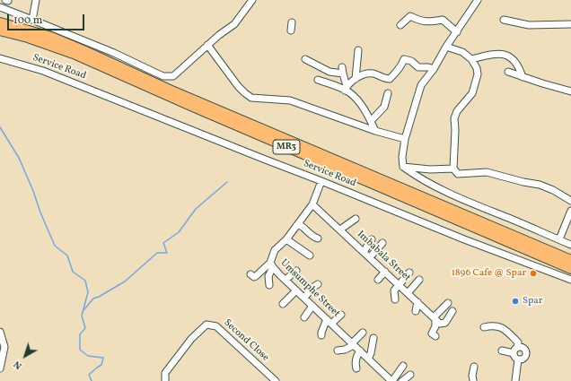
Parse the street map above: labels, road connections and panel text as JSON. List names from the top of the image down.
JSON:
{
  "streets": {
    "highway": ["MR3"],
    "street": [
      "Service Road",
      "Imbabala Street",
      "Umsumphe Street",
      "Second Close"
    ]
  },
  "crossings": [
    ["Service Road", "Umsumphe Street"],
    ["Imbabala Street", "Umsumphe Street"]
  ],
  "places": ["1896 Cafe @ Spar", "Spar"],
  "scale_bar": "100 m",
  "north": "bottom left"
}
